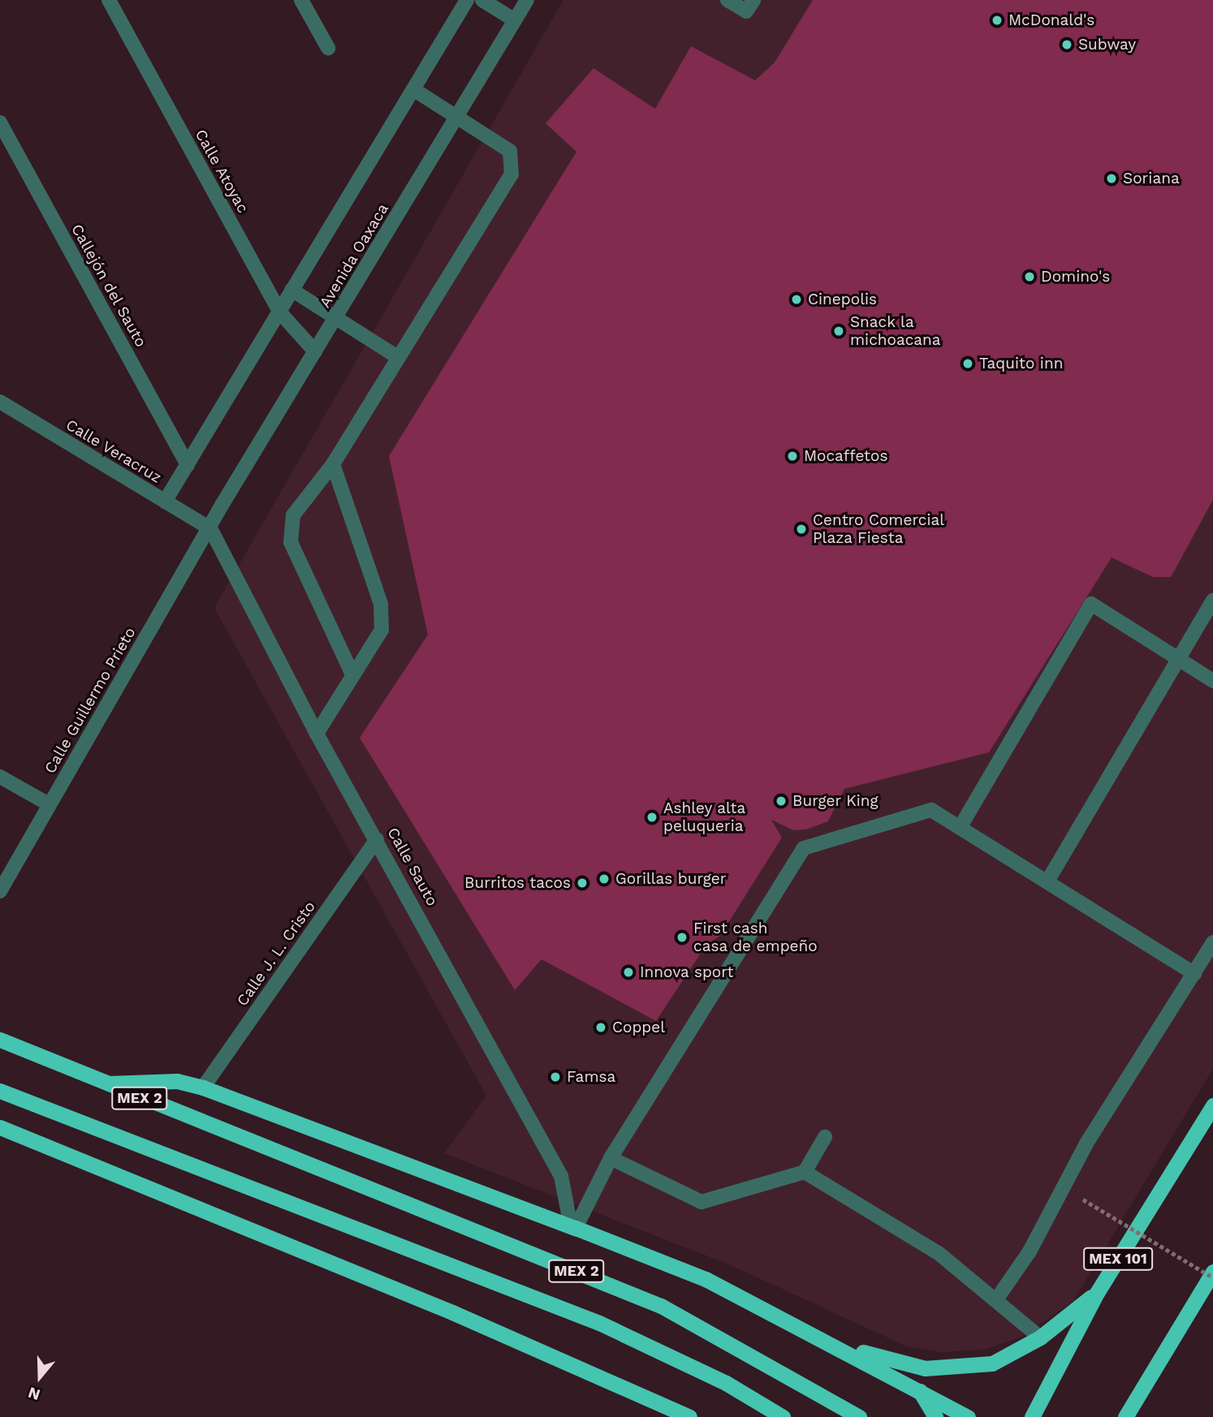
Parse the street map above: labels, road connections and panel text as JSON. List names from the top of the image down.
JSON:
{
  "streets": {
    "highway": ["MEX 2", "MEX 101"],
    "street": [
      "Calle Atoyac",
      "Avenida Oaxaca",
      "Callejón del Sauto",
      "Calle Veracruz",
      "Calle Guillermo Prieto",
      "Calle Sauto",
      "Calle J. L. Cristo"
    ]
  },
  "crossings": [
    ["Calle Atoyac", "Avenida Oaxaca"],
    ["Avenida Oaxaca", "Calle Veracruz"],
    ["Avenida Oaxaca", "Calle Guillermo Prieto"],
    ["Avenida Oaxaca", "Calle Sauto"],
    ["Calle Veracruz", "Calle Guillermo Prieto"],
    ["Calle Veracruz", "Calle Sauto"],
    ["Calle Guillermo Prieto", "Calle Sauto"],
    ["Calle Sauto", "Calle J. L. Cristo"]
  ],
  "places": [
    "McDonald's",
    "Subway",
    "Soriana",
    "Domino's",
    "Cinepolis",
    "Snack la michoacana",
    "Taquito inn",
    "Mocaffetos",
    "Centro Comercial Plaza Fiesta",
    "Burger King",
    "Ashley alta peluqueria",
    "Gorillas burger",
    "Burritos tacos",
    "First cash casa de empeño",
    "Innova sport",
    "Coppel",
    "Famsa"
  ],
  "north": "bottom"
}
